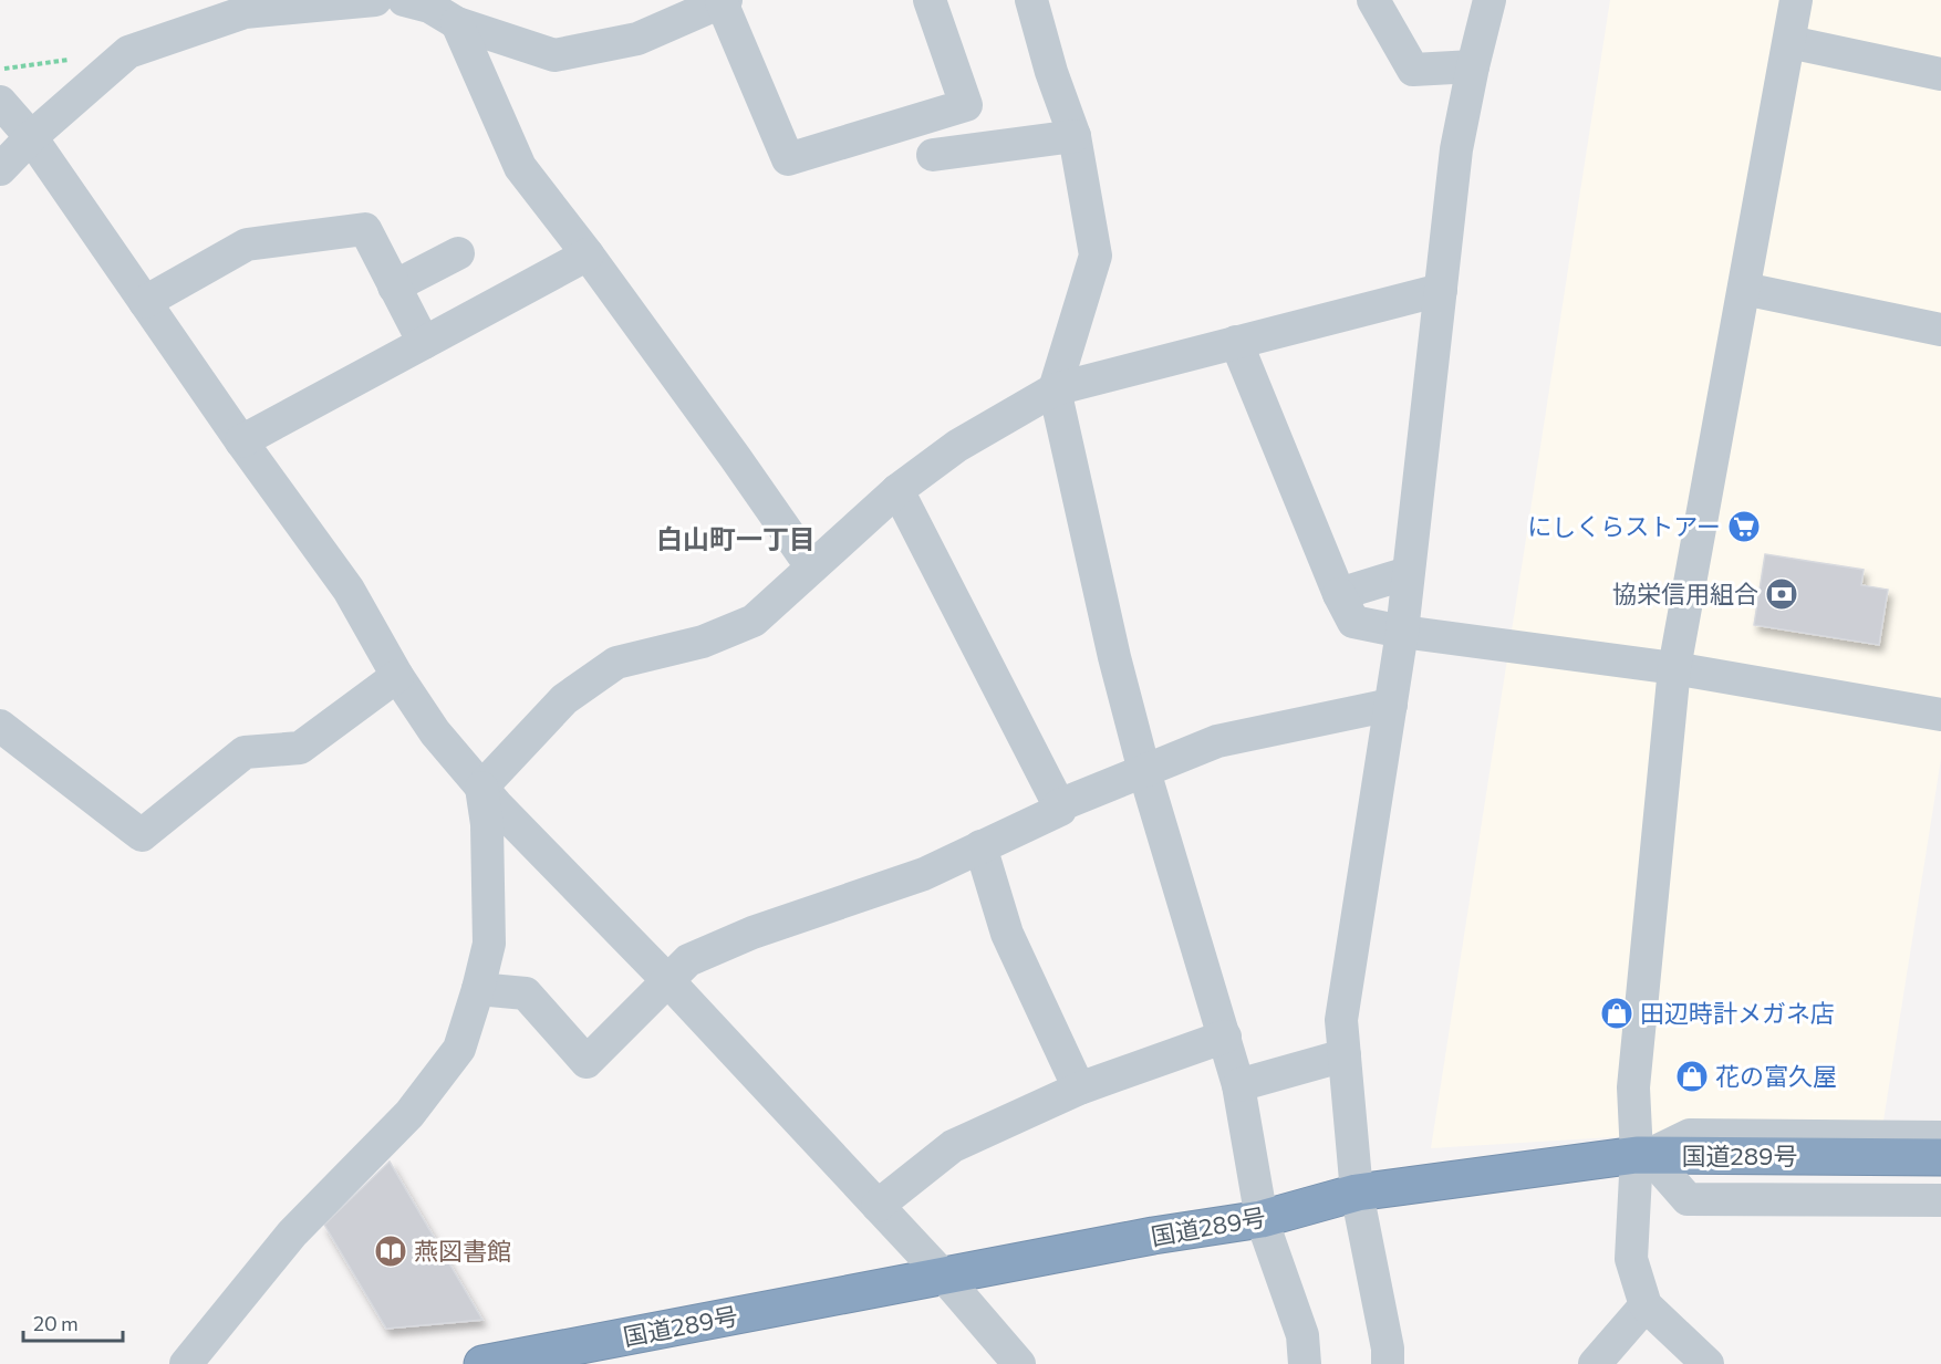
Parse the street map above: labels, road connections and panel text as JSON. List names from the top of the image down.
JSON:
{
  "streets": {
    "highway": ["国道289号"]
  },
  "districts": ["白山町一丁目"],
  "places": {
    "supermarket": ["にしくらストアー"],
    "bank": ["協栄信用組合"],
    "shop": ["田辺時計メガネ店", "花の富久屋"],
    "library": ["燕図書館"]
  },
  "scale_bar": "20 m"
}
